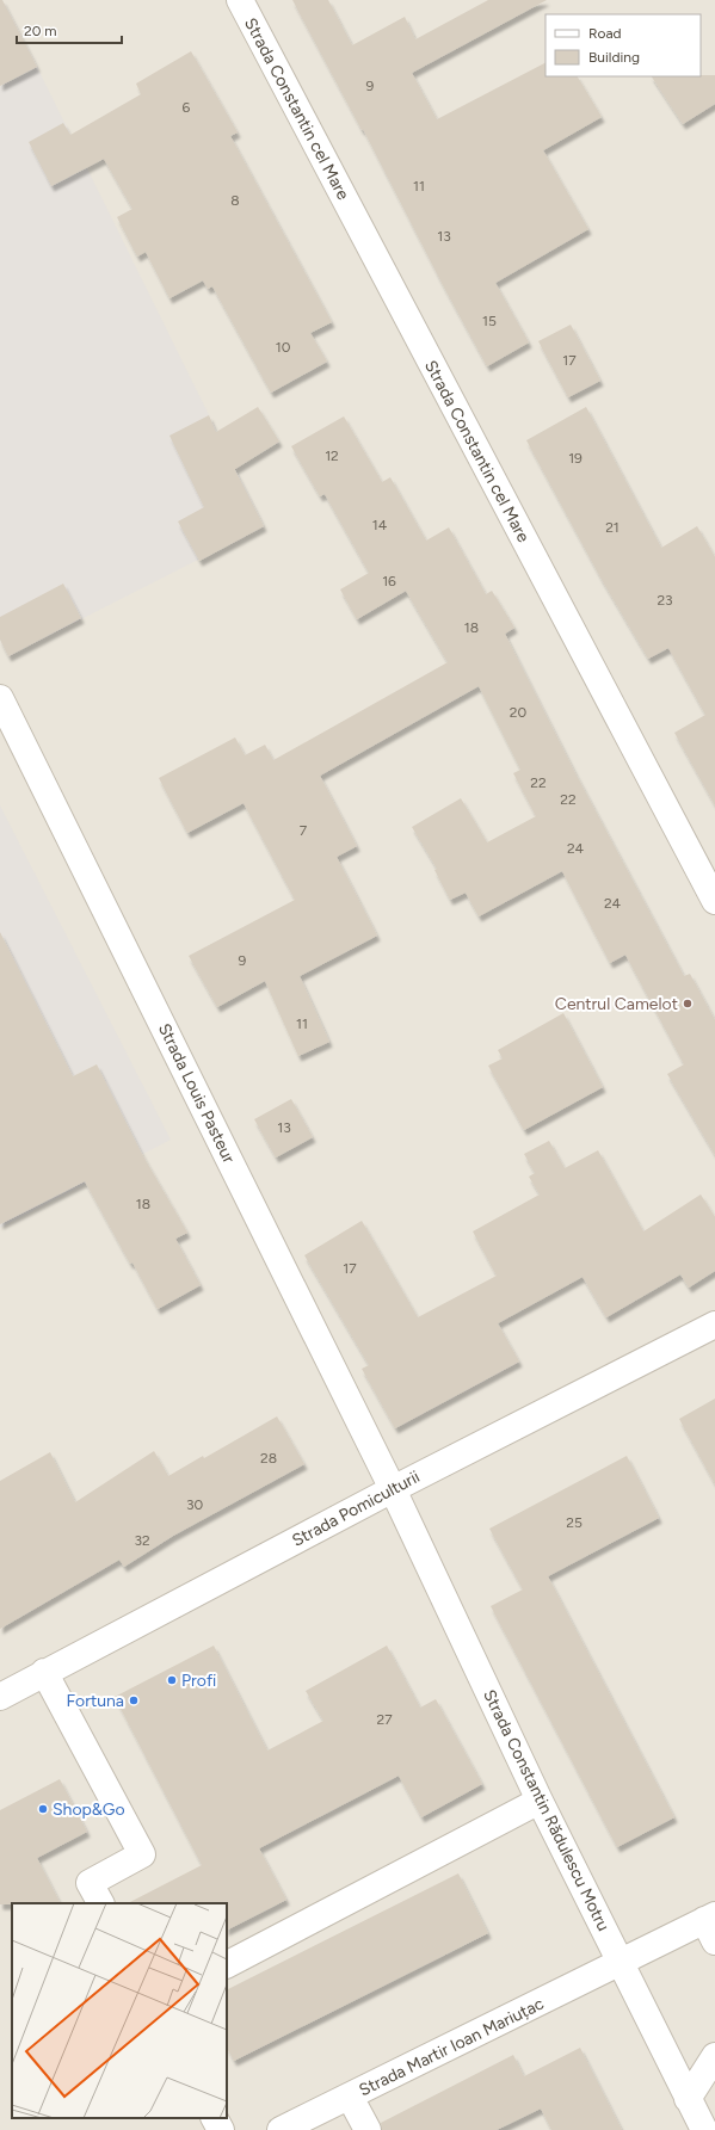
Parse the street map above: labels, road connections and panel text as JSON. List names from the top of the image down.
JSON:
{
  "streets": {
    "street": [
      "Strada Constantin cel Mare",
      "Strada Louis Pasteur",
      "Strada Pomiculturii",
      "Strada Constantin Rădulescu Motru",
      "Strada Martir Ioan Mariuțac"
    ]
  },
  "crossings": [
    ["Strada Louis Pasteur", "Strada Pomiculturii"],
    ["Strada Louis Pasteur", "Strada Constantin Rădulescu Motru"],
    ["Strada Pomiculturii", "Strada Constantin Rădulescu Motru"],
    ["Strada Constantin Rădulescu Motru", "Strada Martir Ioan Mariuțac"]
  ],
  "places": [
    "Centrul Camelot",
    "Profi",
    "Fortuna",
    "Shop&Go"
  ],
  "house_numbers": [
    "9",
    "6",
    "11",
    "8",
    "13",
    "15",
    "10",
    "17",
    "12",
    "19",
    "14",
    "21",
    "16",
    "23",
    "18",
    "20",
    "22",
    "22",
    "7",
    "24",
    "24",
    "9",
    "11",
    "13",
    "18",
    "17",
    "28",
    "30",
    "25",
    "32",
    "27"
  ],
  "legend": ["Road", "Building"],
  "scale_bar": "20 m"
}
